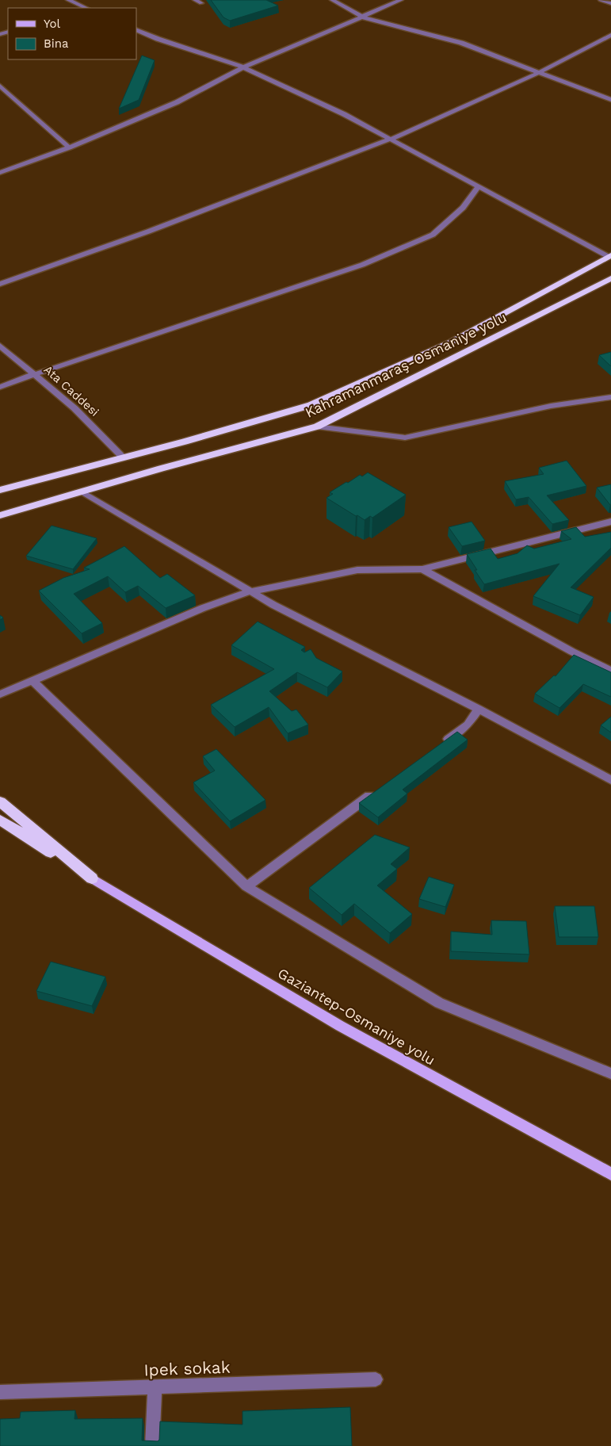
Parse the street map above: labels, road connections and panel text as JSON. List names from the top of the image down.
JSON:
{
  "streets": {
    "highway": ["Kahramanmaraş-Osmaniye yolu"],
    "main road": ["Gaziantep-Osmaniye yolu"],
    "street": ["Ata Caddesi", "Ipek sokak"]
  },
  "crossings": [
    ["Kahramanmaraş-Osmaniye yolu", "Ata Caddesi"]
  ],
  "legend": ["Yol", "Bina"]
}
